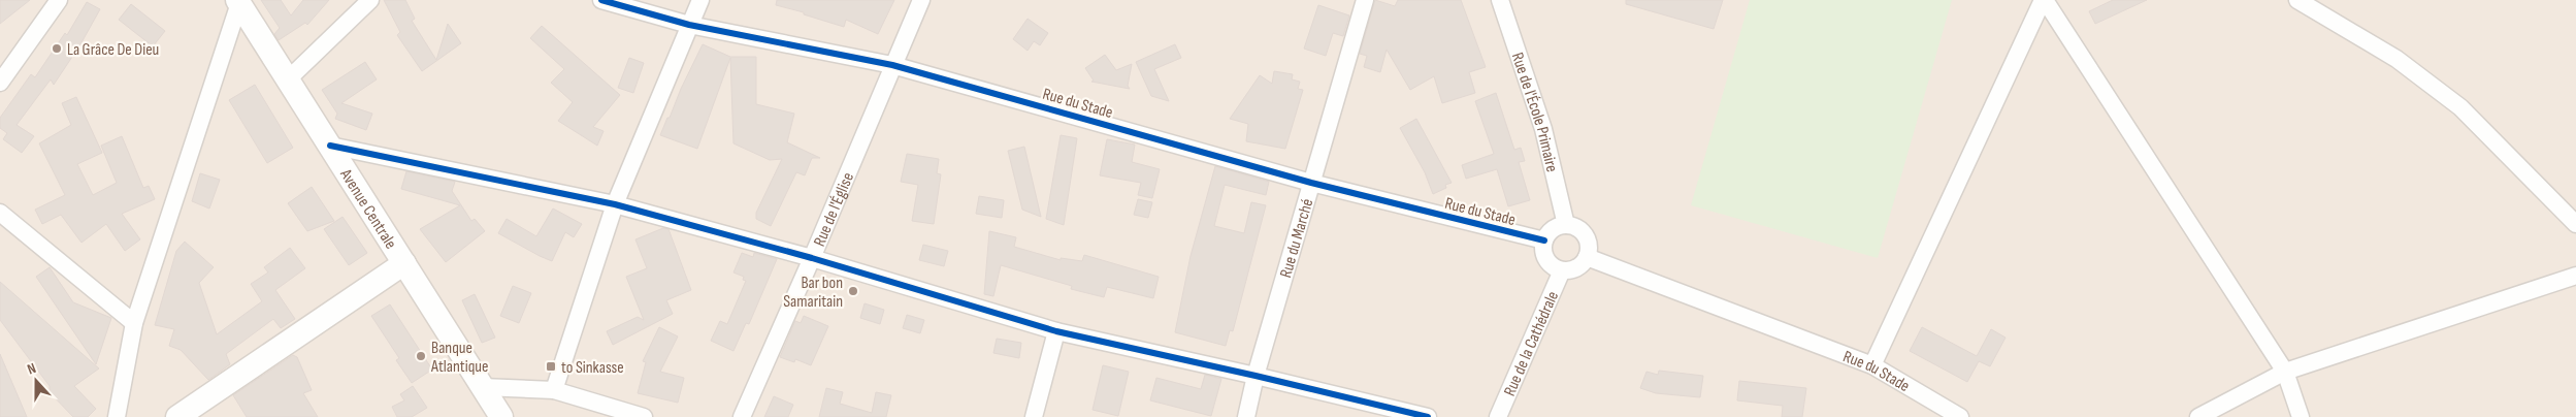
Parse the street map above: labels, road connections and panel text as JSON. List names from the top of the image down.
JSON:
{
  "streets": {
    "main road": ["Avenue Centrale"],
    "street": [
      "Rue du Stade",
      "Rue de l'École Primaire",
      "Rue de l'Église",
      "Rue du Marché",
      "Rue de la Cathédrale"
    ]
  },
  "crossings": [
    ["Rue du Stade", "Rue de l'École Primaire"],
    ["Rue du Stade", "Rue de l'Église"],
    ["Rue du Stade", "Rue du Marché"],
    ["Rue du Stade", "Rue de la Cathédrale"],
    ["Rue de l'École Primaire", "Rue de la Cathédrale"]
  ],
  "places": {
    "other": ["La Grâce De Dieu", "Bar bon Samaritain", "Banque Atlantique"],
    "transit": ["to Sinkasse"]
  },
  "north": "top"
}
